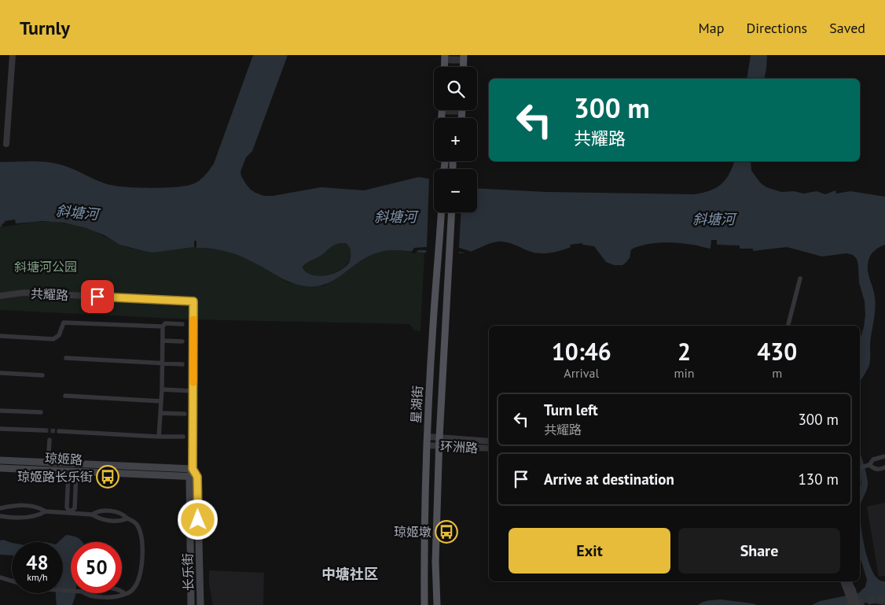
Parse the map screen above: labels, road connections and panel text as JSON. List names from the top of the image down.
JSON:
{
  "streets": {
    "main road": ["星湖街", "琼姬路", "长乐街"],
    "street": ["共耀路", "环洲路"]
  },
  "crossings": [
    ["共耀路", "长乐街"],
    ["星湖街", "环洲路"],
    ["琼姬路", "长乐街"]
  ],
  "districts": ["中塘社区"],
  "water": ["斜塘河"],
  "parks": ["斜塘河公园"],
  "places": {
    "bus stop": ["琼姬路长乐街", "琼姬墩"]
  },
  "page": {
    "header": "Turnly",
    "nav": ["Map", "Directions", "Saved"],
    "map_buttons": ["+", "−"],
    "turn": ["300 m", "共耀路"],
    "eta": [
      "10:46",
      "Arrival",
      "2",
      "min",
      "430",
      "m"
    ],
    "list": [
      {
        "name": "Turn left",
        "note": "共耀路",
        "value": "300 m"
      },
      {
        "name": "Arrive at destination",
        "value": "130 m"
      }
    ],
    "buttons": ["Exit", "Share"],
    "speed": "48 km/h",
    "limit": "50"
  }
}
